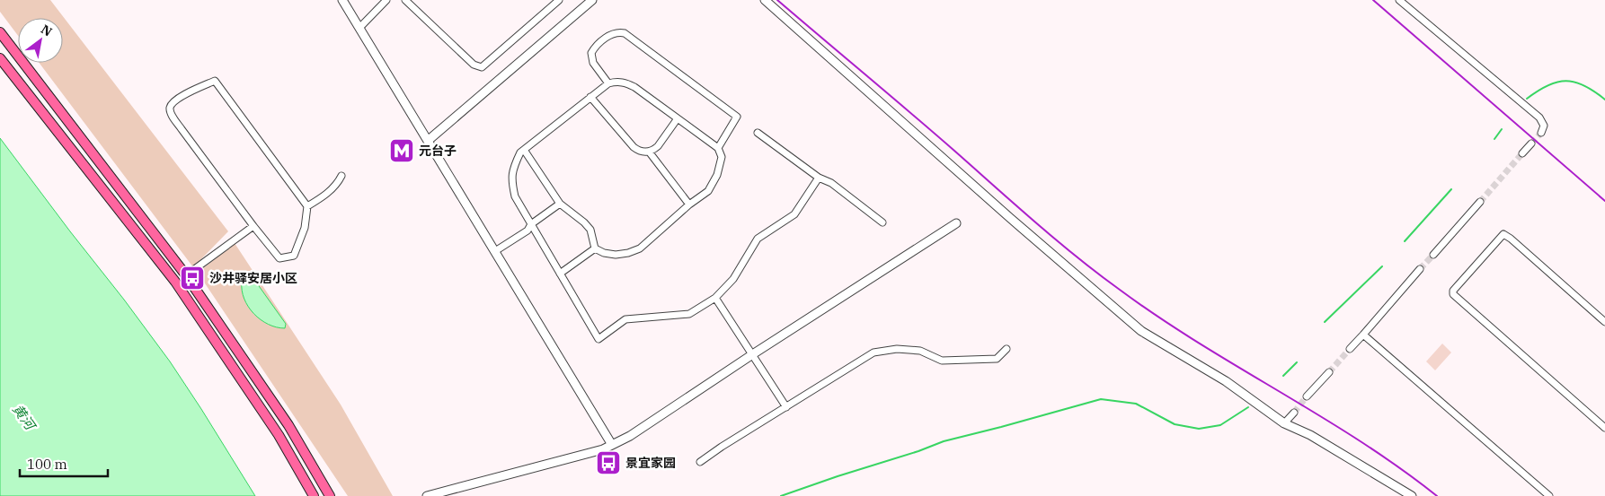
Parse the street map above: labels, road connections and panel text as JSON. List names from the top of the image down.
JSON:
{
  "water": ["黄河"],
  "places": {
    "metro station": ["元台子"],
    "bus stop": ["沙井驿安居小区", "景宜家园"]
  },
  "scale_bar": "100 m",
  "north": "top right"
}
